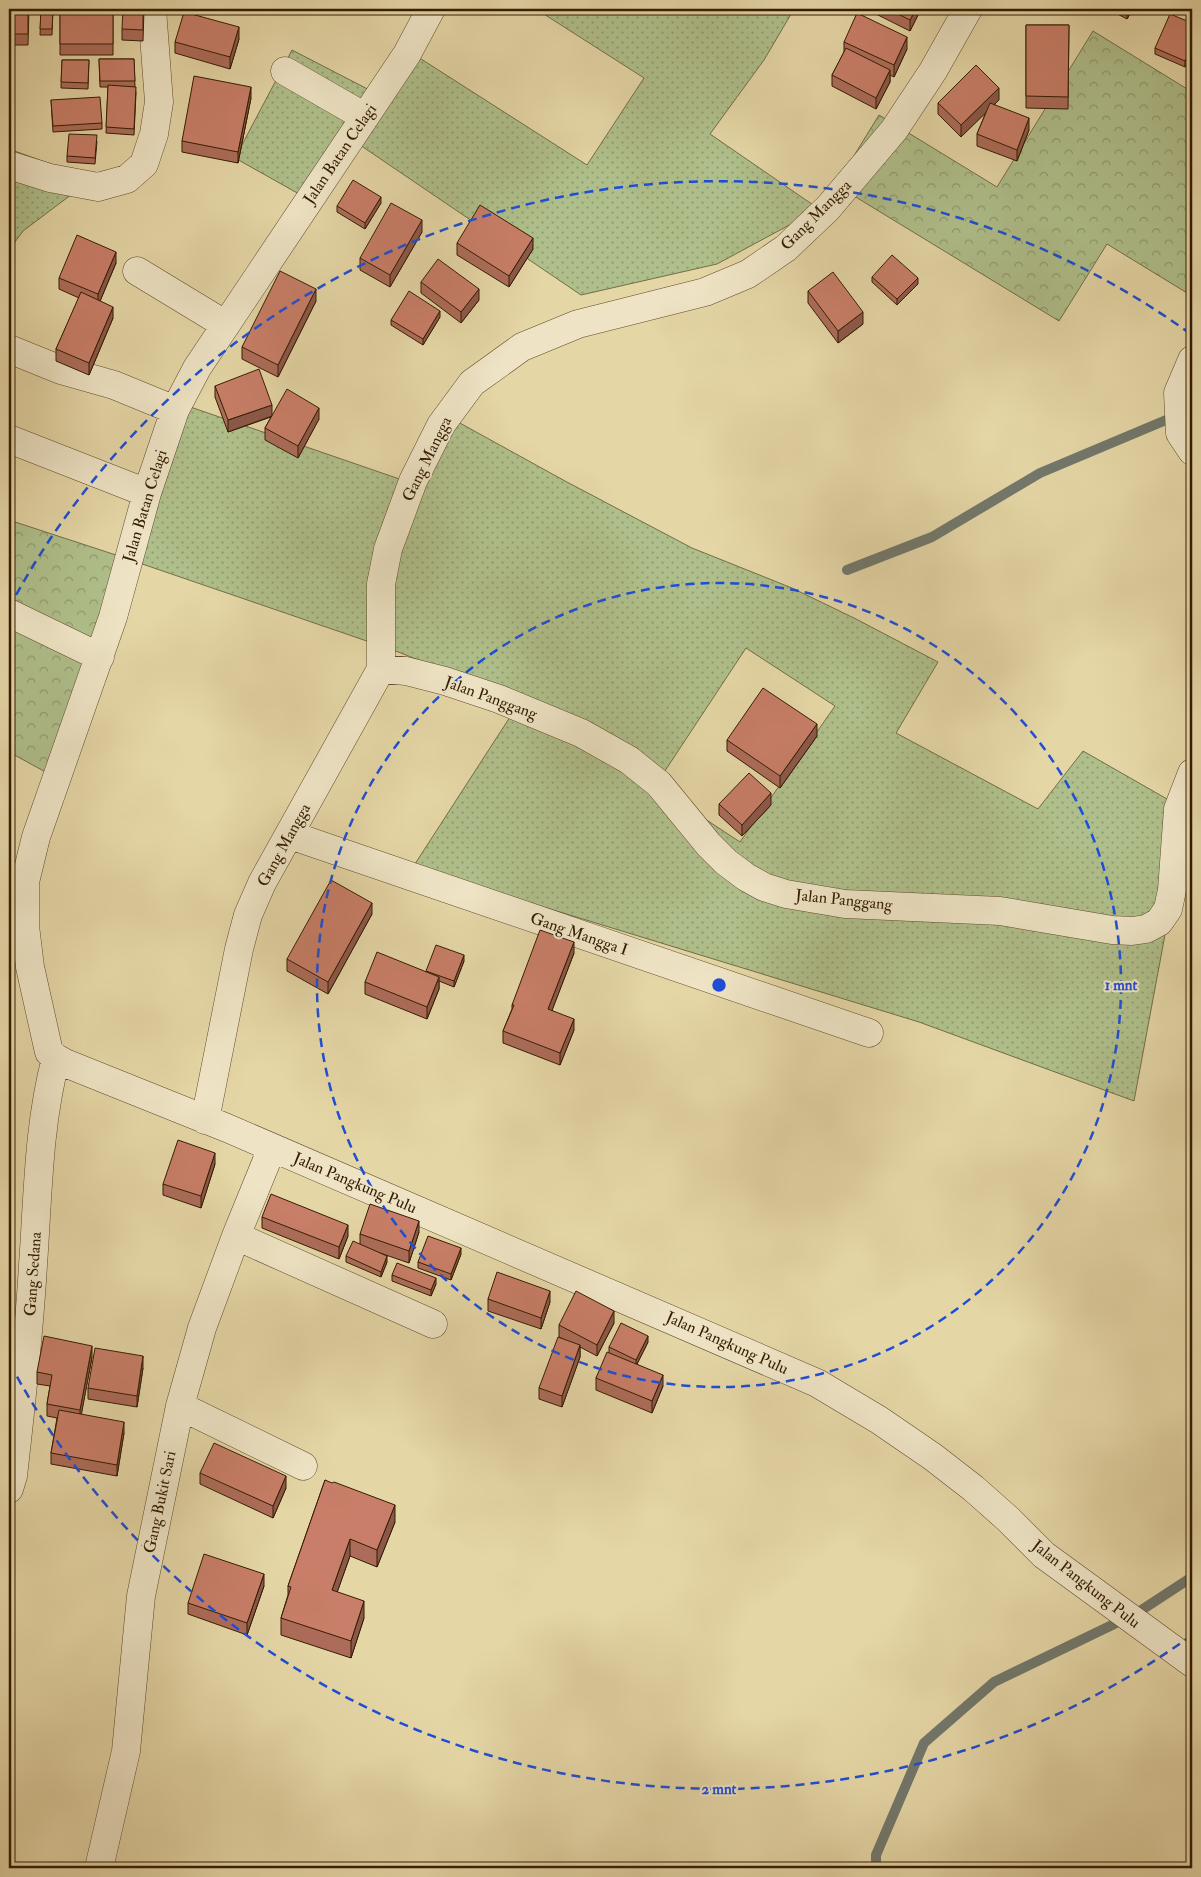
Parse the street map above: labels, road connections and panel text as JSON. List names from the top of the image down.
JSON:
{
  "streets": {
    "street": [
      "Jalan Batan Celagi",
      "Gang Mangga",
      "Jalan Panggang",
      "Gang Mangga I",
      "Jalan Pangkung Pulu",
      "Gang Sedana",
      "Gang Bukit Sari"
    ]
  },
  "crossings": [
    ["Jalan Batan Celagi", "Jalan Pangkung Pulu"],
    ["Jalan Batan Celagi", "Gang Sedana"],
    ["Gang Mangga", "Jalan Panggang"],
    ["Gang Mangga", "Gang Mangga I"],
    ["Gang Mangga", "Jalan Pangkung Pulu"],
    ["Jalan Pangkung Pulu", "Gang Sedana"],
    ["Jalan Pangkung Pulu", "Gang Bukit Sari"]
  ],
  "rings": ["1 mnt", "2 mnt"]
}
